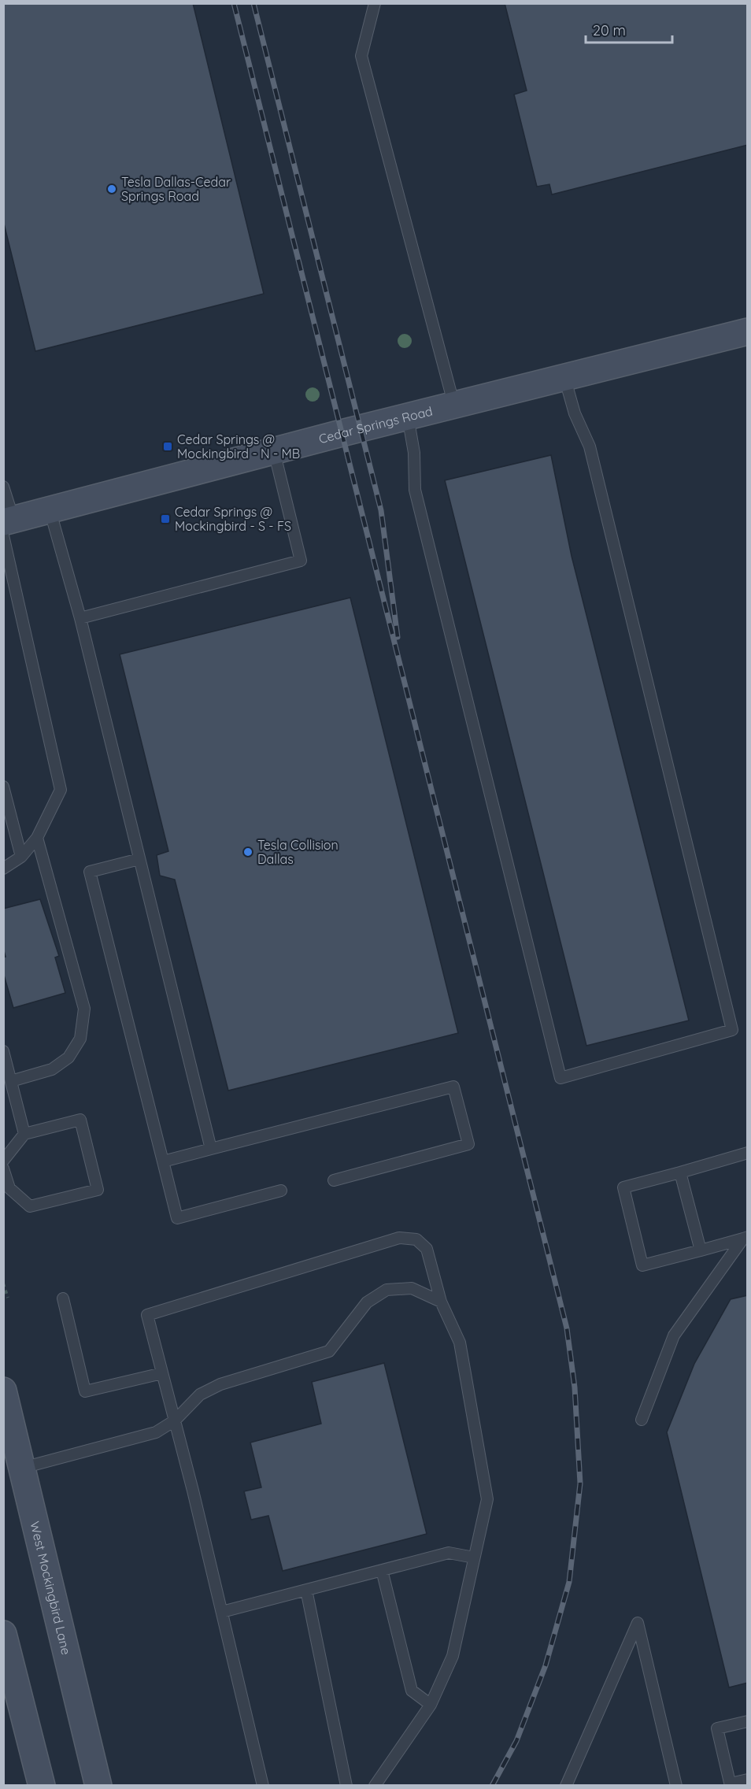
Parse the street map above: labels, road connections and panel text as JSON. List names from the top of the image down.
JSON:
{
  "streets": {
    "main road": ["Cedar Springs Road", "West Mockingbird Lane"]
  },
  "places": {
    "other": ["Tesla Dallas-Cedar Springs Road", "Tesla Collision Dallas"],
    "transit": ["Cedar Springs @ Mockingbird - N - MB", "Cedar Springs @ Mockingbird - S - FS"]
  },
  "scale_bar": "20 m"
}
